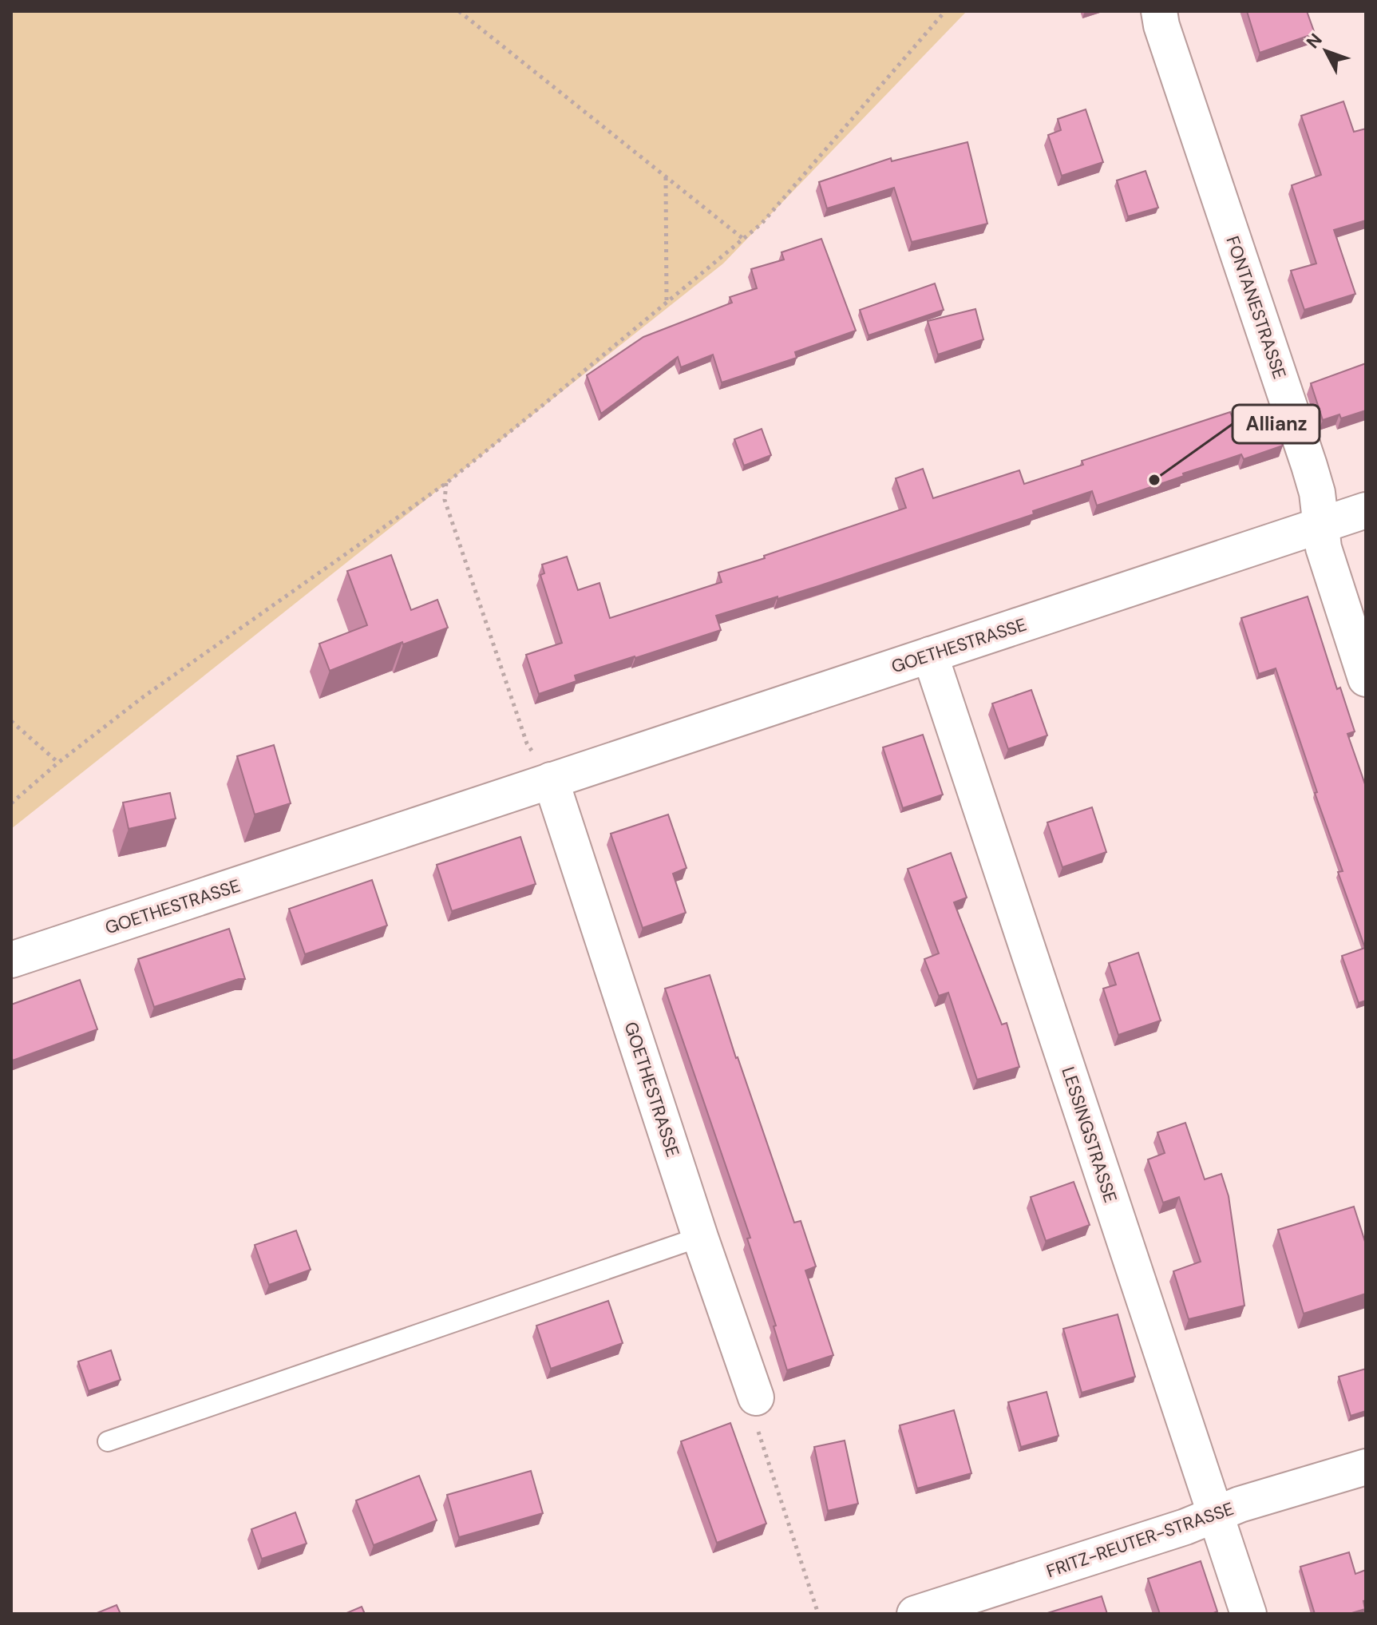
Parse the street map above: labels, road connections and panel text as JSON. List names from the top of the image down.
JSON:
{
  "streets": {
    "street": [
      "FONTANESTRASSE",
      "GOETHESTRASSE",
      "LESSINGSTRASSE",
      "FRITZ-REUTER-STRASSE"
    ]
  },
  "crossings": [
    ["FONTANESTRASSE", "GOETHESTRASSE"],
    ["GOETHESTRASSE", "LESSINGSTRASSE"],
    ["LESSINGSTRASSE", "FRITZ-REUTER-STRASSE"]
  ],
  "places": ["Allianz"],
  "north": "top left"
}
